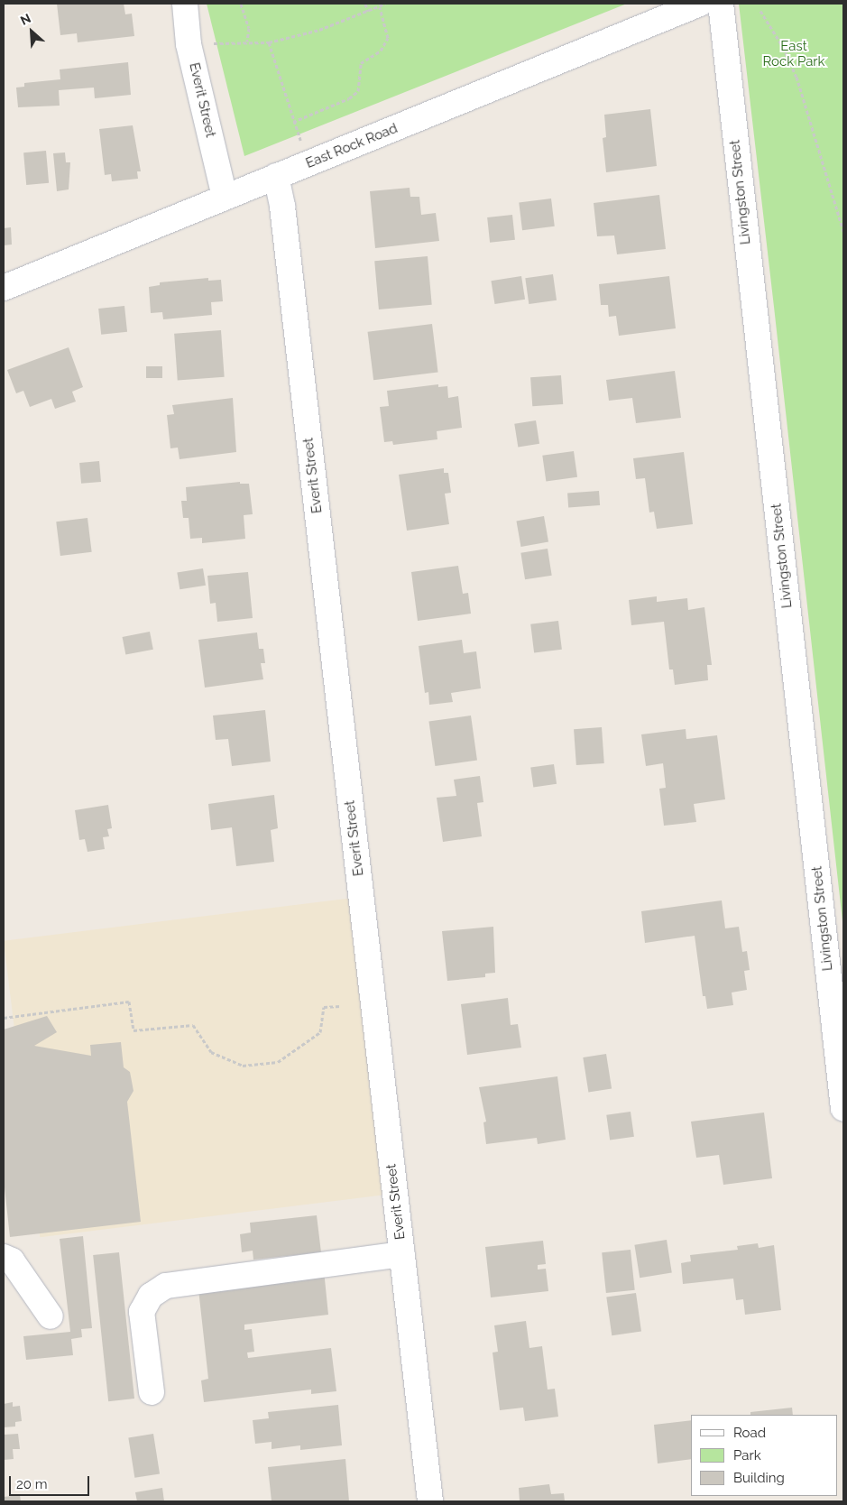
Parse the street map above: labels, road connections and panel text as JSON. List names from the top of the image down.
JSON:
{
  "streets": {
    "street": ["Everit Street", "East Rock Road", "Livingston Street"]
  },
  "crossings": [
    ["Everit Street", "East Rock Road"]
  ],
  "parks": ["East Rock Park"],
  "legend": ["Road", "Park", "Building"],
  "scale_bar": "20 m",
  "north": "top left"
}
